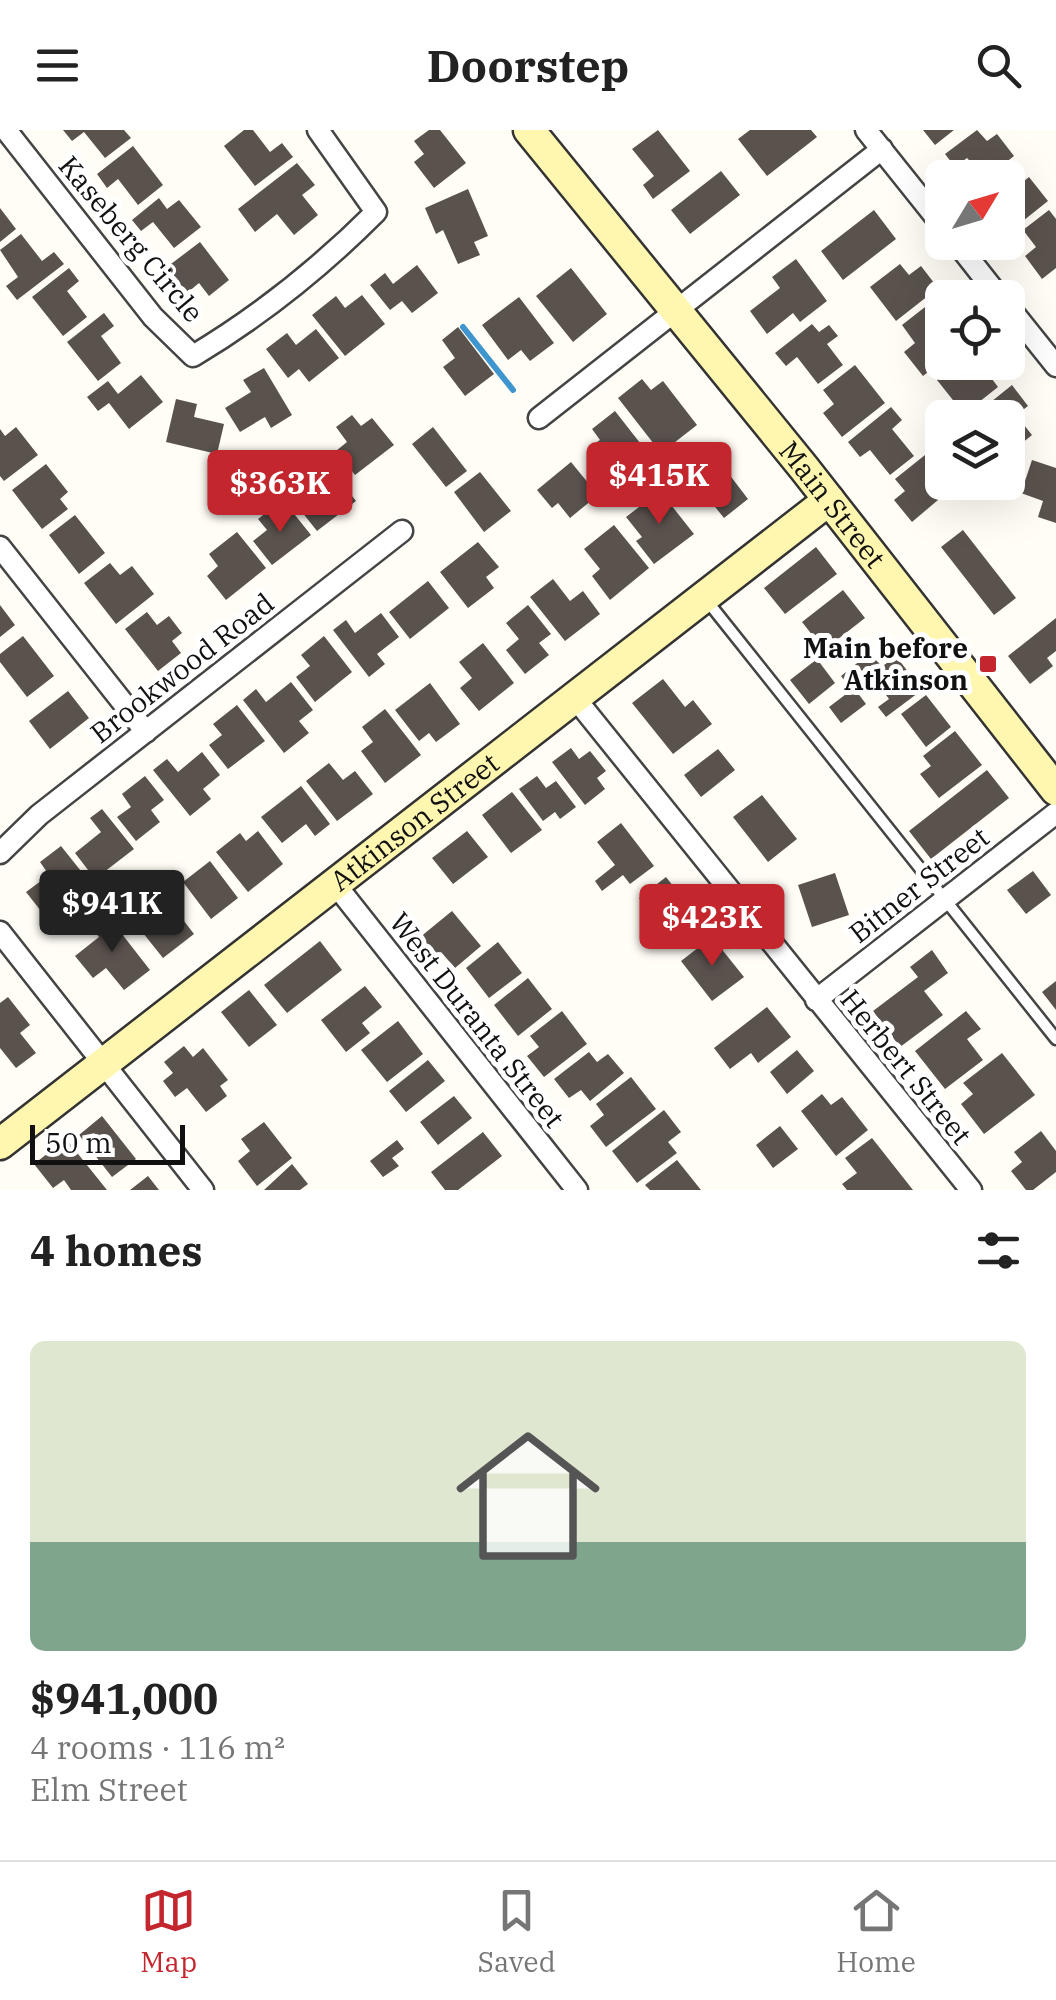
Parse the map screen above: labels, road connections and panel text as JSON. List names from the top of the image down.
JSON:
{
  "streets": {
    "street": [
      "Kaseberg Circle",
      "Main Street",
      "Brookwood Road",
      "Atkinson Street",
      "Bitner Street",
      "West Duranta Street",
      "Herbert Street"
    ]
  },
  "crossings": [
    ["Main Street", "Atkinson Street"],
    ["Atkinson Street", "West Duranta Street"],
    ["Atkinson Street", "Herbert Street"],
    ["Bitner Street", "Herbert Street"]
  ],
  "places": {
    "transit": ["Main before Atkinson"]
  },
  "scale_bar": "50 m",
  "north": "top right",
  "page": {
    "header": "Doorstep",
    "price": [
      "$415K",
      "$363K",
      "$941K",
      "$423K"
    ],
    "scale": "50 m",
    "heading": "4 homes",
    "list": [
      {
        "name": "$941,000",
        "note": "4 rooms · 116 m² · Elm Street"
      }
    ],
    "tabs": ["Map", "Saved", "Home"]
  }
}
